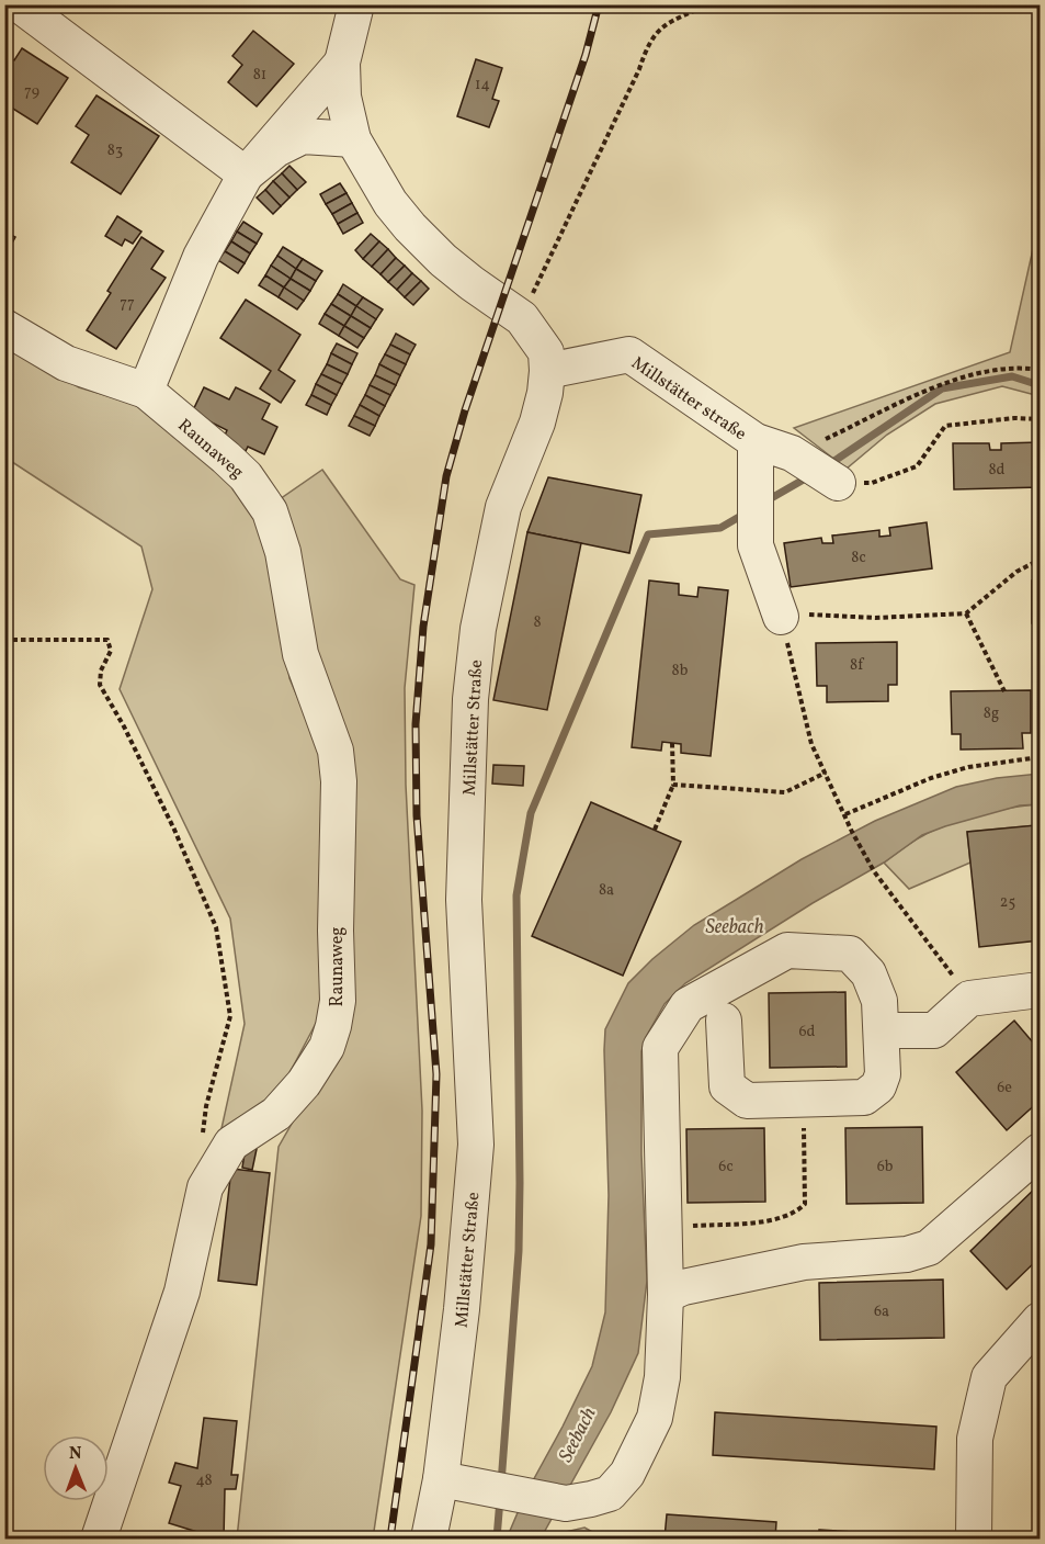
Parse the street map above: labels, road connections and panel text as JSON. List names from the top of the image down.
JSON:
{
  "streets": {
    "street": ["Millstätter straße", "Raunaweg", "Millstätter Straße"]
  },
  "crossings": [
    ["Millstätter straße", "Millstätter Straße"]
  ],
  "water": ["Seebach"],
  "house_numbers": [
    "81",
    "14",
    "79",
    "83",
    "77",
    "8d",
    "8c",
    "8",
    "8f",
    "8b",
    "8g",
    "8a",
    "25",
    "6d",
    "6e",
    "6c",
    "6b",
    "6a",
    "48"
  ],
  "north": "top"
}
